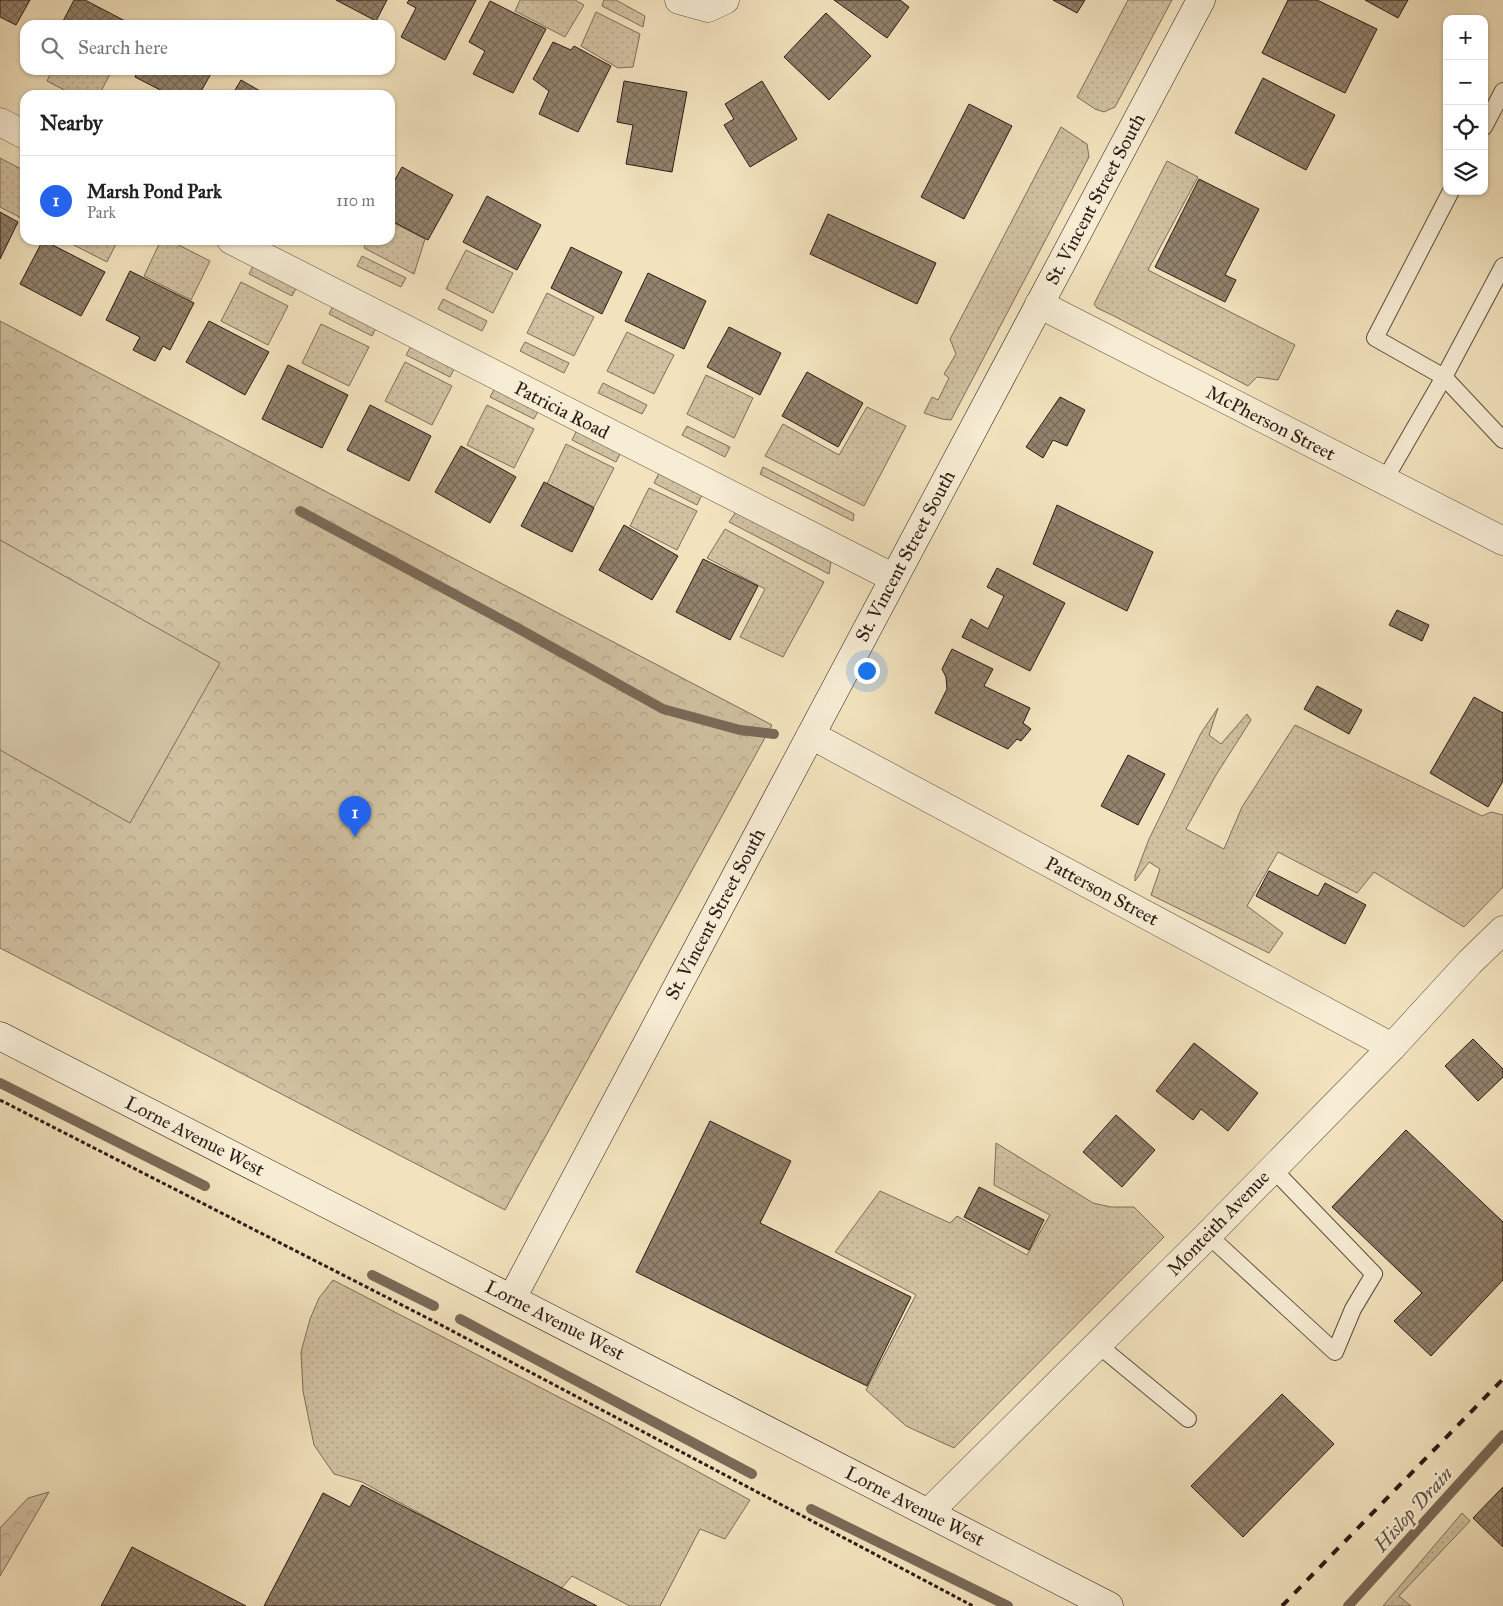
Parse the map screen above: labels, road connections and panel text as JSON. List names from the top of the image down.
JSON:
{
  "streets": {
    "street": [
      "St. Vincent Street South",
      "Patricia Road",
      "McPherson Street",
      "Patterson Street",
      "Lorne Avenue West",
      "Monteith Avenue"
    ]
  },
  "crossings": [
    ["St. Vincent Street South", "Patricia Road"],
    ["St. Vincent Street South", "McPherson Street"],
    ["St. Vincent Street South", "Patterson Street"],
    ["St. Vincent Street South", "Lorne Avenue West"],
    ["Patterson Street", "Monteith Avenue"],
    ["Lorne Avenue West", "Monteith Avenue"]
  ],
  "water": ["Hislop Drain"],
  "page": {
    "map_buttons": ["+", "−"],
    "search": "Search here",
    "heading": "Nearby",
    "list": [
      {
        "mark": "1",
        "name": "Marsh Pond Park",
        "note": "Park",
        "value": "110 m"
      }
    ],
    "pins": "1"
  }
}
